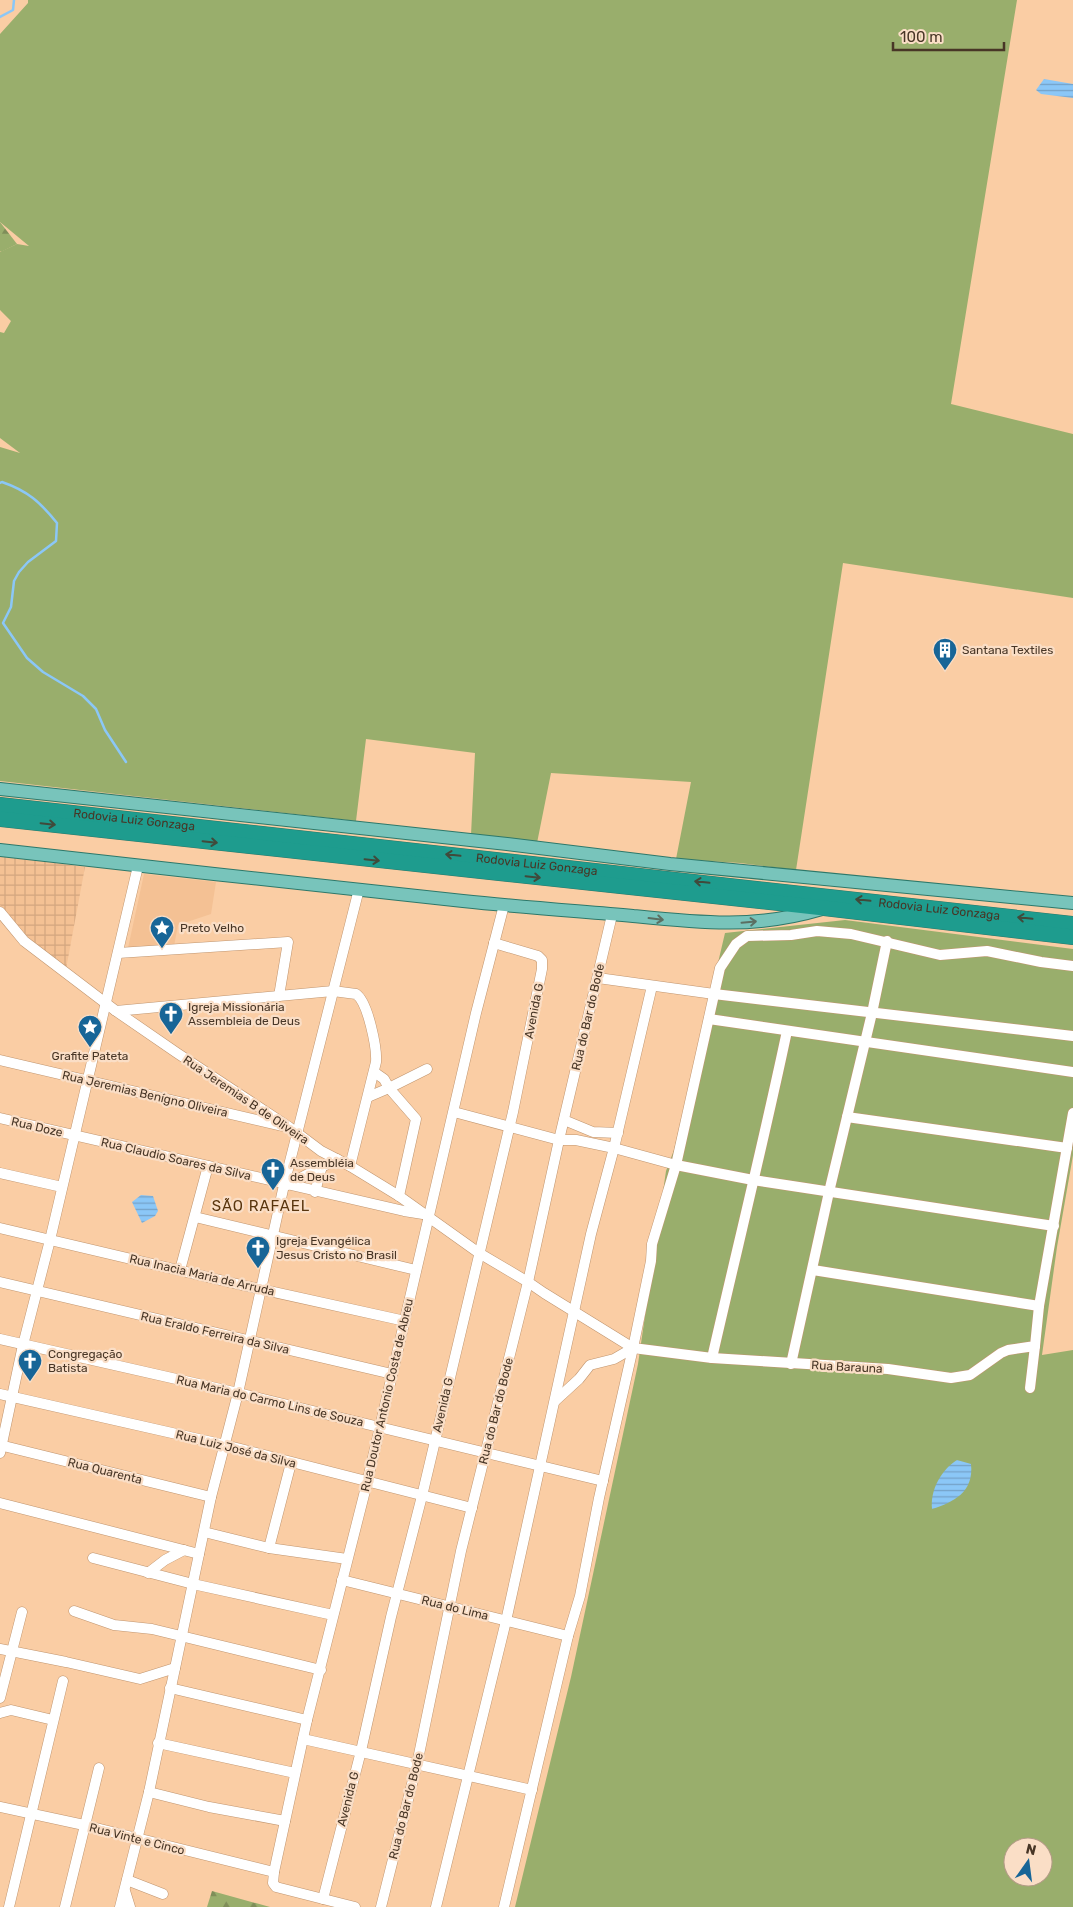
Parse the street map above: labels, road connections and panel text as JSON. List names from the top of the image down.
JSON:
{
  "streets": {
    "highway": ["Rodovia Luiz Gonzaga"],
    "street": [
      "Avenida G",
      "Rua do Bar do Bode",
      "Rua Jeremias Benígno Oliveira",
      "Rua Jeremias B de Oliveira",
      "Rua Doze",
      "Rua Claudio Soares da Silva",
      "Rua Inacia Maria de Arruda",
      "Rua Eraldo Ferreira da Silva",
      "Rua Barauna",
      "Rua Doutor Antonio Costa de Abreu",
      "Rua Maria do Carmo Lins de Souza",
      "Rua Luiz José da Silva",
      "Rua Quarenta",
      "Rua do Lima",
      "Rua Vinte e Cinco"
    ]
  },
  "crossings": [
    ["Avenida G", "Rua Jeremias B de Oliveira"],
    ["Avenida G", "Rua Doutor Antonio Costa de Abreu"],
    ["Avenida G", "Rua Maria do Carmo Lins de Souza"],
    ["Avenida G", "Rua Luiz José da Silva"],
    ["Avenida G", "Rua do Lima"],
    ["Rua do Bar do Bode", "Rua Jeremias B de Oliveira"],
    ["Rua do Bar do Bode", "Rua Maria do Carmo Lins de Souza"],
    ["Rua do Bar do Bode", "Rua Luiz José da Silva"],
    ["Rua do Bar do Bode", "Rua do Lima"],
    ["Rua Jeremias Benígno Oliveira", "Rua Jeremias B de Oliveira"],
    ["Rua Jeremias B de Oliveira", "Rua Claudio Soares da Silva"],
    ["Rua Jeremias B de Oliveira", "Rua Barauna"],
    ["Rua Jeremias B de Oliveira", "Rua Doutor Antonio Costa de Abreu"],
    ["Rua Doze", "Rua Claudio Soares da Silva"],
    ["Rua Claudio Soares da Silva", "Rua Doutor Antonio Costa de Abreu"],
    ["Rua Inacia Maria de Arruda", "Rua Doutor Antonio Costa de Abreu"],
    ["Rua Eraldo Ferreira da Silva", "Rua Doutor Antonio Costa de Abreu"],
    ["Rua Doutor Antonio Costa de Abreu", "Rua Maria do Carmo Lins de Souza"],
    ["Rua Doutor Antonio Costa de Abreu", "Rua Luiz José da Silva"],
    ["Rua Doutor Antonio Costa de Abreu", "Rua do Lima"],
    ["Rua Doutor Antonio Costa de Abreu", "Rua Vinte e Cinco"]
  ],
  "districts": ["SÃO RAFAEL"],
  "places": {
    "building": ["Santana Textiles"],
    "place": ["Preto Velho", "Grafite Pateta"],
    "church": [
      "Igreja Missionária Assembleia de Deus",
      "Assembléia de Deus",
      "Igreja Evangélica Jesus Cristo no Brasil",
      "Congregação Batista"
    ]
  },
  "scale_bar": "100 m",
  "north": "top"
}
